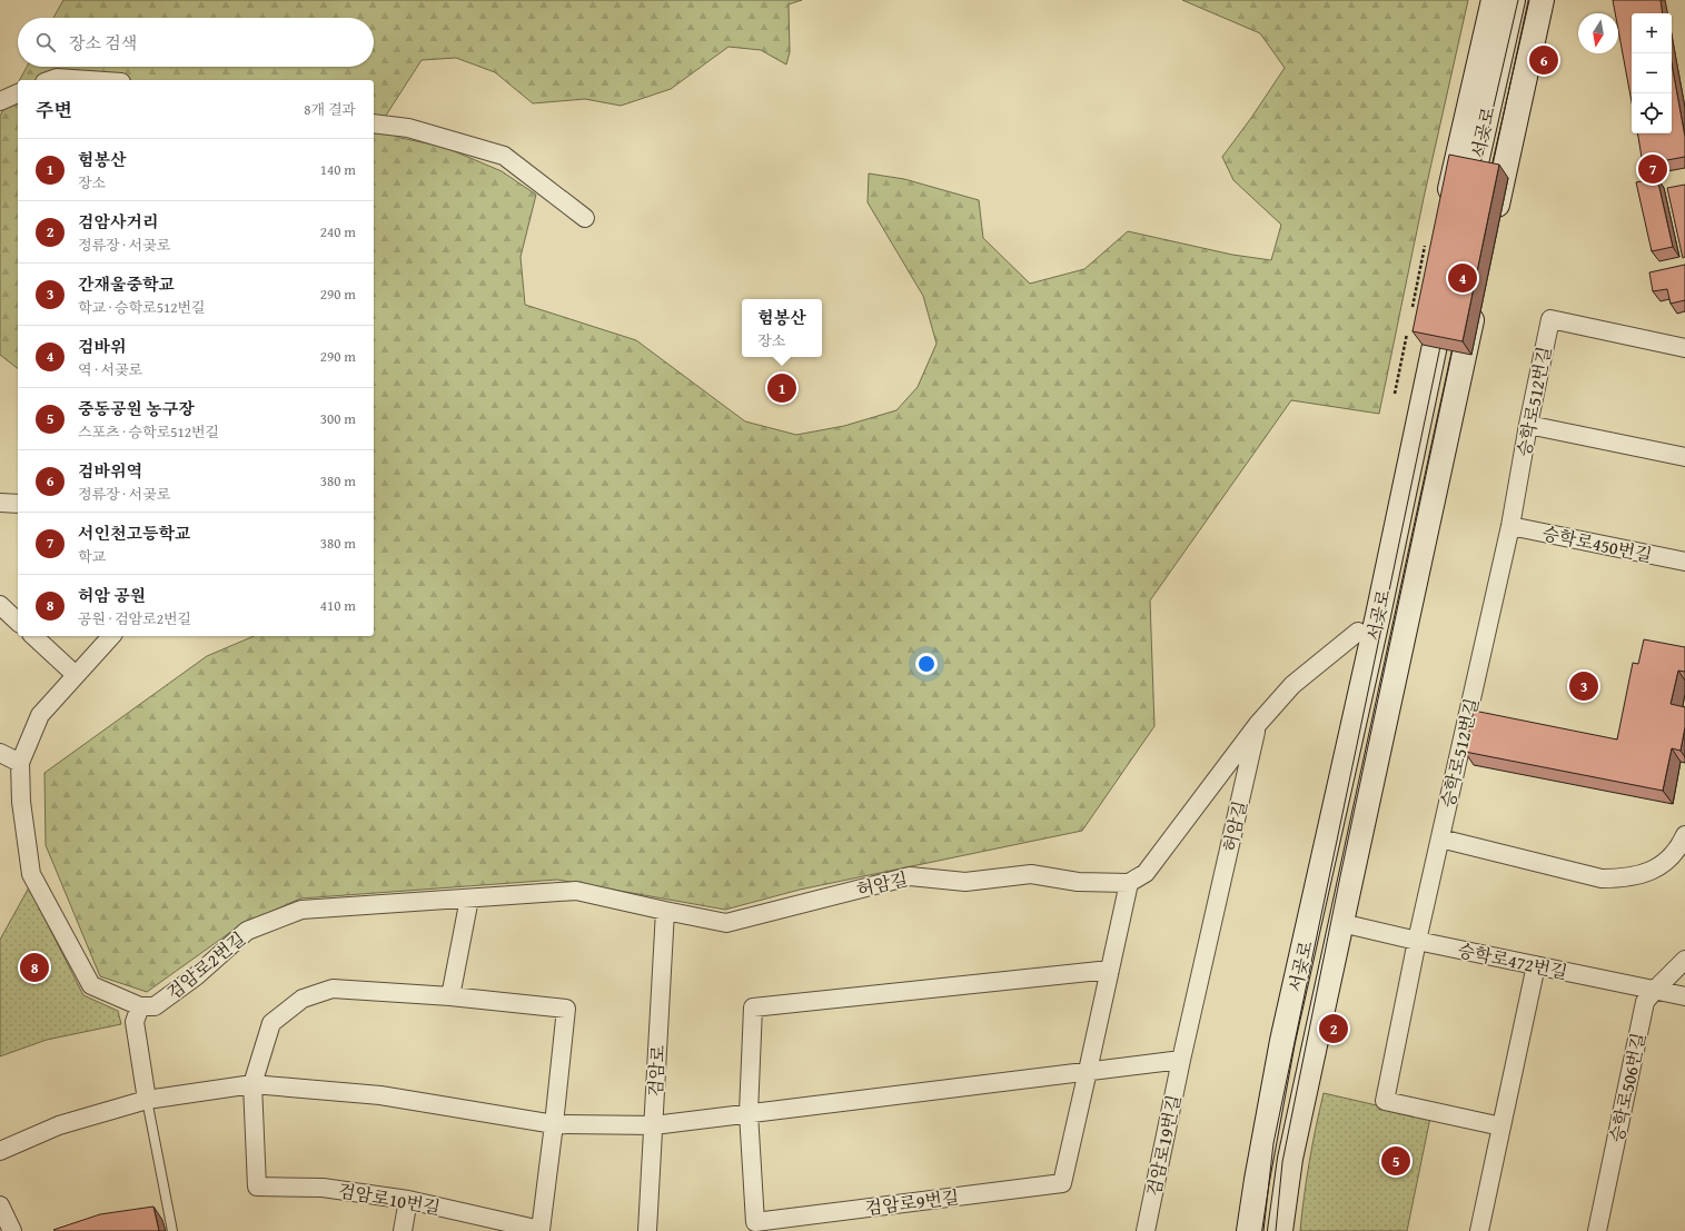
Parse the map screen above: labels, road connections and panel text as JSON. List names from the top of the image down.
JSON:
{
  "streets": {
    "main road": ["서곶로"],
    "street": [
      "승학로512번길",
      "승학로450번길",
      "허암길",
      "승학로472번길",
      "검암로2번길",
      "검암로",
      "승학로506번길",
      "검암로19번길",
      "검암로10번길",
      "검암로9번길"
    ]
  },
  "crossings": [
    ["서곶로", "허암길"],
    ["서곶로", "승학로472번길"],
    ["승학로512번길", "승학로450번길"],
    ["승학로512번길", "승학로472번길"],
    ["허암길", "검암로2번길"],
    ["허암길", "검암로"],
    ["허암길", "검암로19번길"],
    ["승학로472번길", "승학로506번길"],
    ["검암로2번길", "검암로"]
  ],
  "north": "bottom",
  "page": {
    "map_buttons": ["+", "−"],
    "search": "장소 검색",
    "pins": [
      "6",
      "7",
      "4",
      "1",
      "3",
      "8",
      "2",
      "5"
    ],
    "heading": ["주변", "8개 결과"],
    "list": [
      {
        "mark": "1",
        "name": "험봉산",
        "note": "장소",
        "value": "140 m"
      },
      {
        "mark": "2",
        "name": "검암사거리",
        "note": "정류장 · 서곶로",
        "value": "240 m"
      },
      {
        "mark": "3",
        "name": "간재울중학교",
        "note": "학교 · 승학로512번길",
        "value": "290 m"
      },
      {
        "mark": "4",
        "name": "검바위",
        "note": "역 · 서곶로",
        "value": "290 m"
      },
      {
        "mark": "5",
        "name": "중동공원 농구장",
        "note": "스포츠 · 승학로512번길",
        "value": "300 m"
      },
      {
        "mark": "6",
        "name": "검바위역",
        "note": "정류장 · 서곶로",
        "value": "380 m"
      },
      {
        "mark": "7",
        "name": "서인천고등학교",
        "note": "학교",
        "value": "380 m"
      },
      {
        "mark": "8",
        "name": "허암 공원",
        "note": "공원 · 검암로2번길",
        "value": "410 m"
      }
    ],
    "popup": ["험봉산", "장소"]
  }
}
